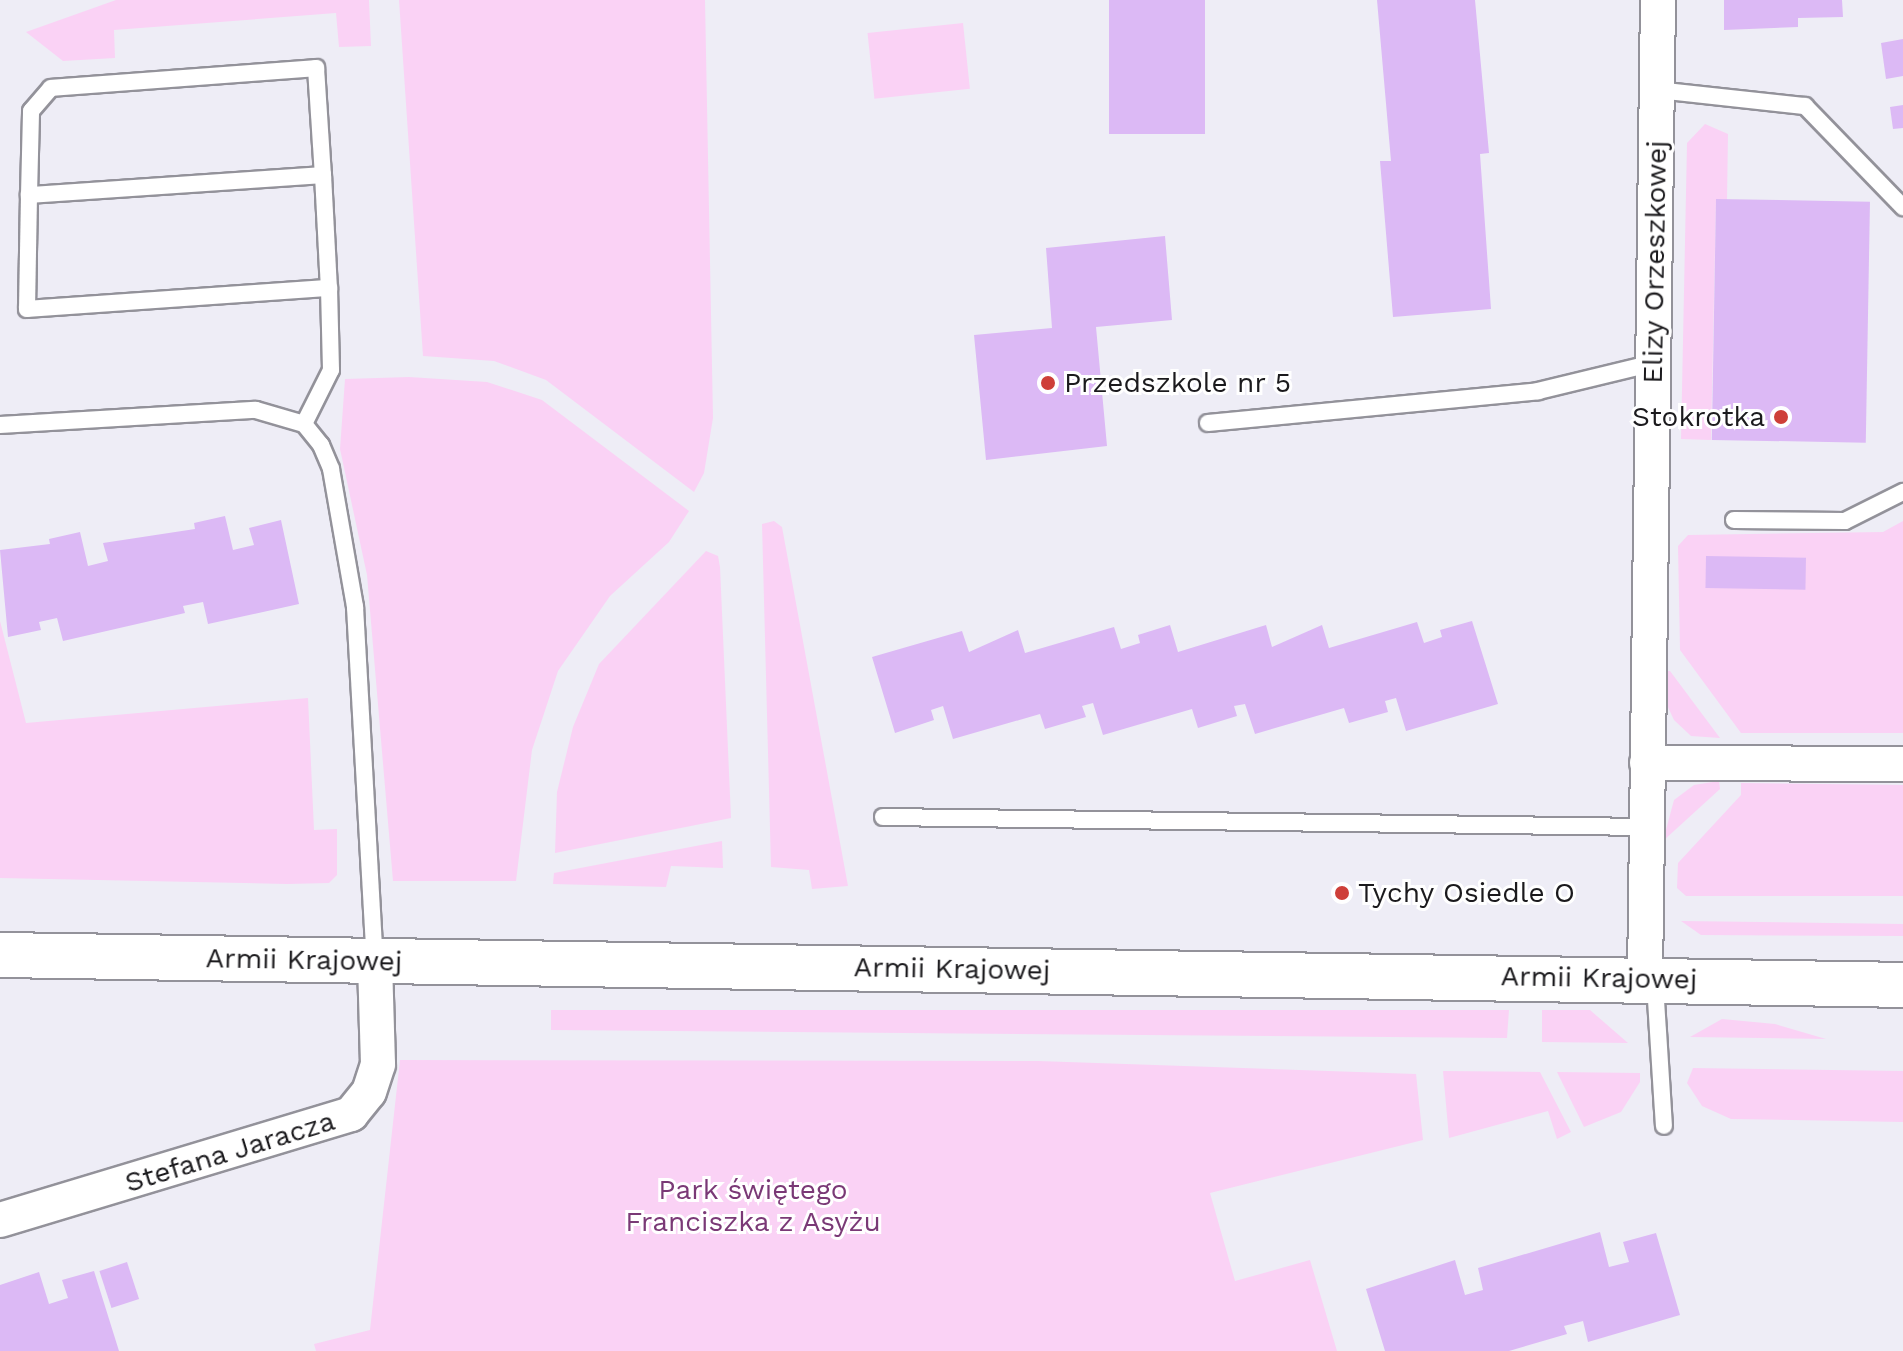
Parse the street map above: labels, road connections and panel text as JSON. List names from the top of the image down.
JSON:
{
  "streets": {
    "street": ["Elizy Orzeszkowej", "Armii Krajowej", "Stefana Jaracza"]
  },
  "crossings": [
    ["Elizy Orzeszkowej", "Armii Krajowej"],
    ["Armii Krajowej", "Stefana Jaracza"]
  ],
  "parks": ["Park świętego Franciszka z Asyżu"],
  "places": ["Przedszkole nr 5", "Stokrotka", "Tychy Osiedle O"]
}
